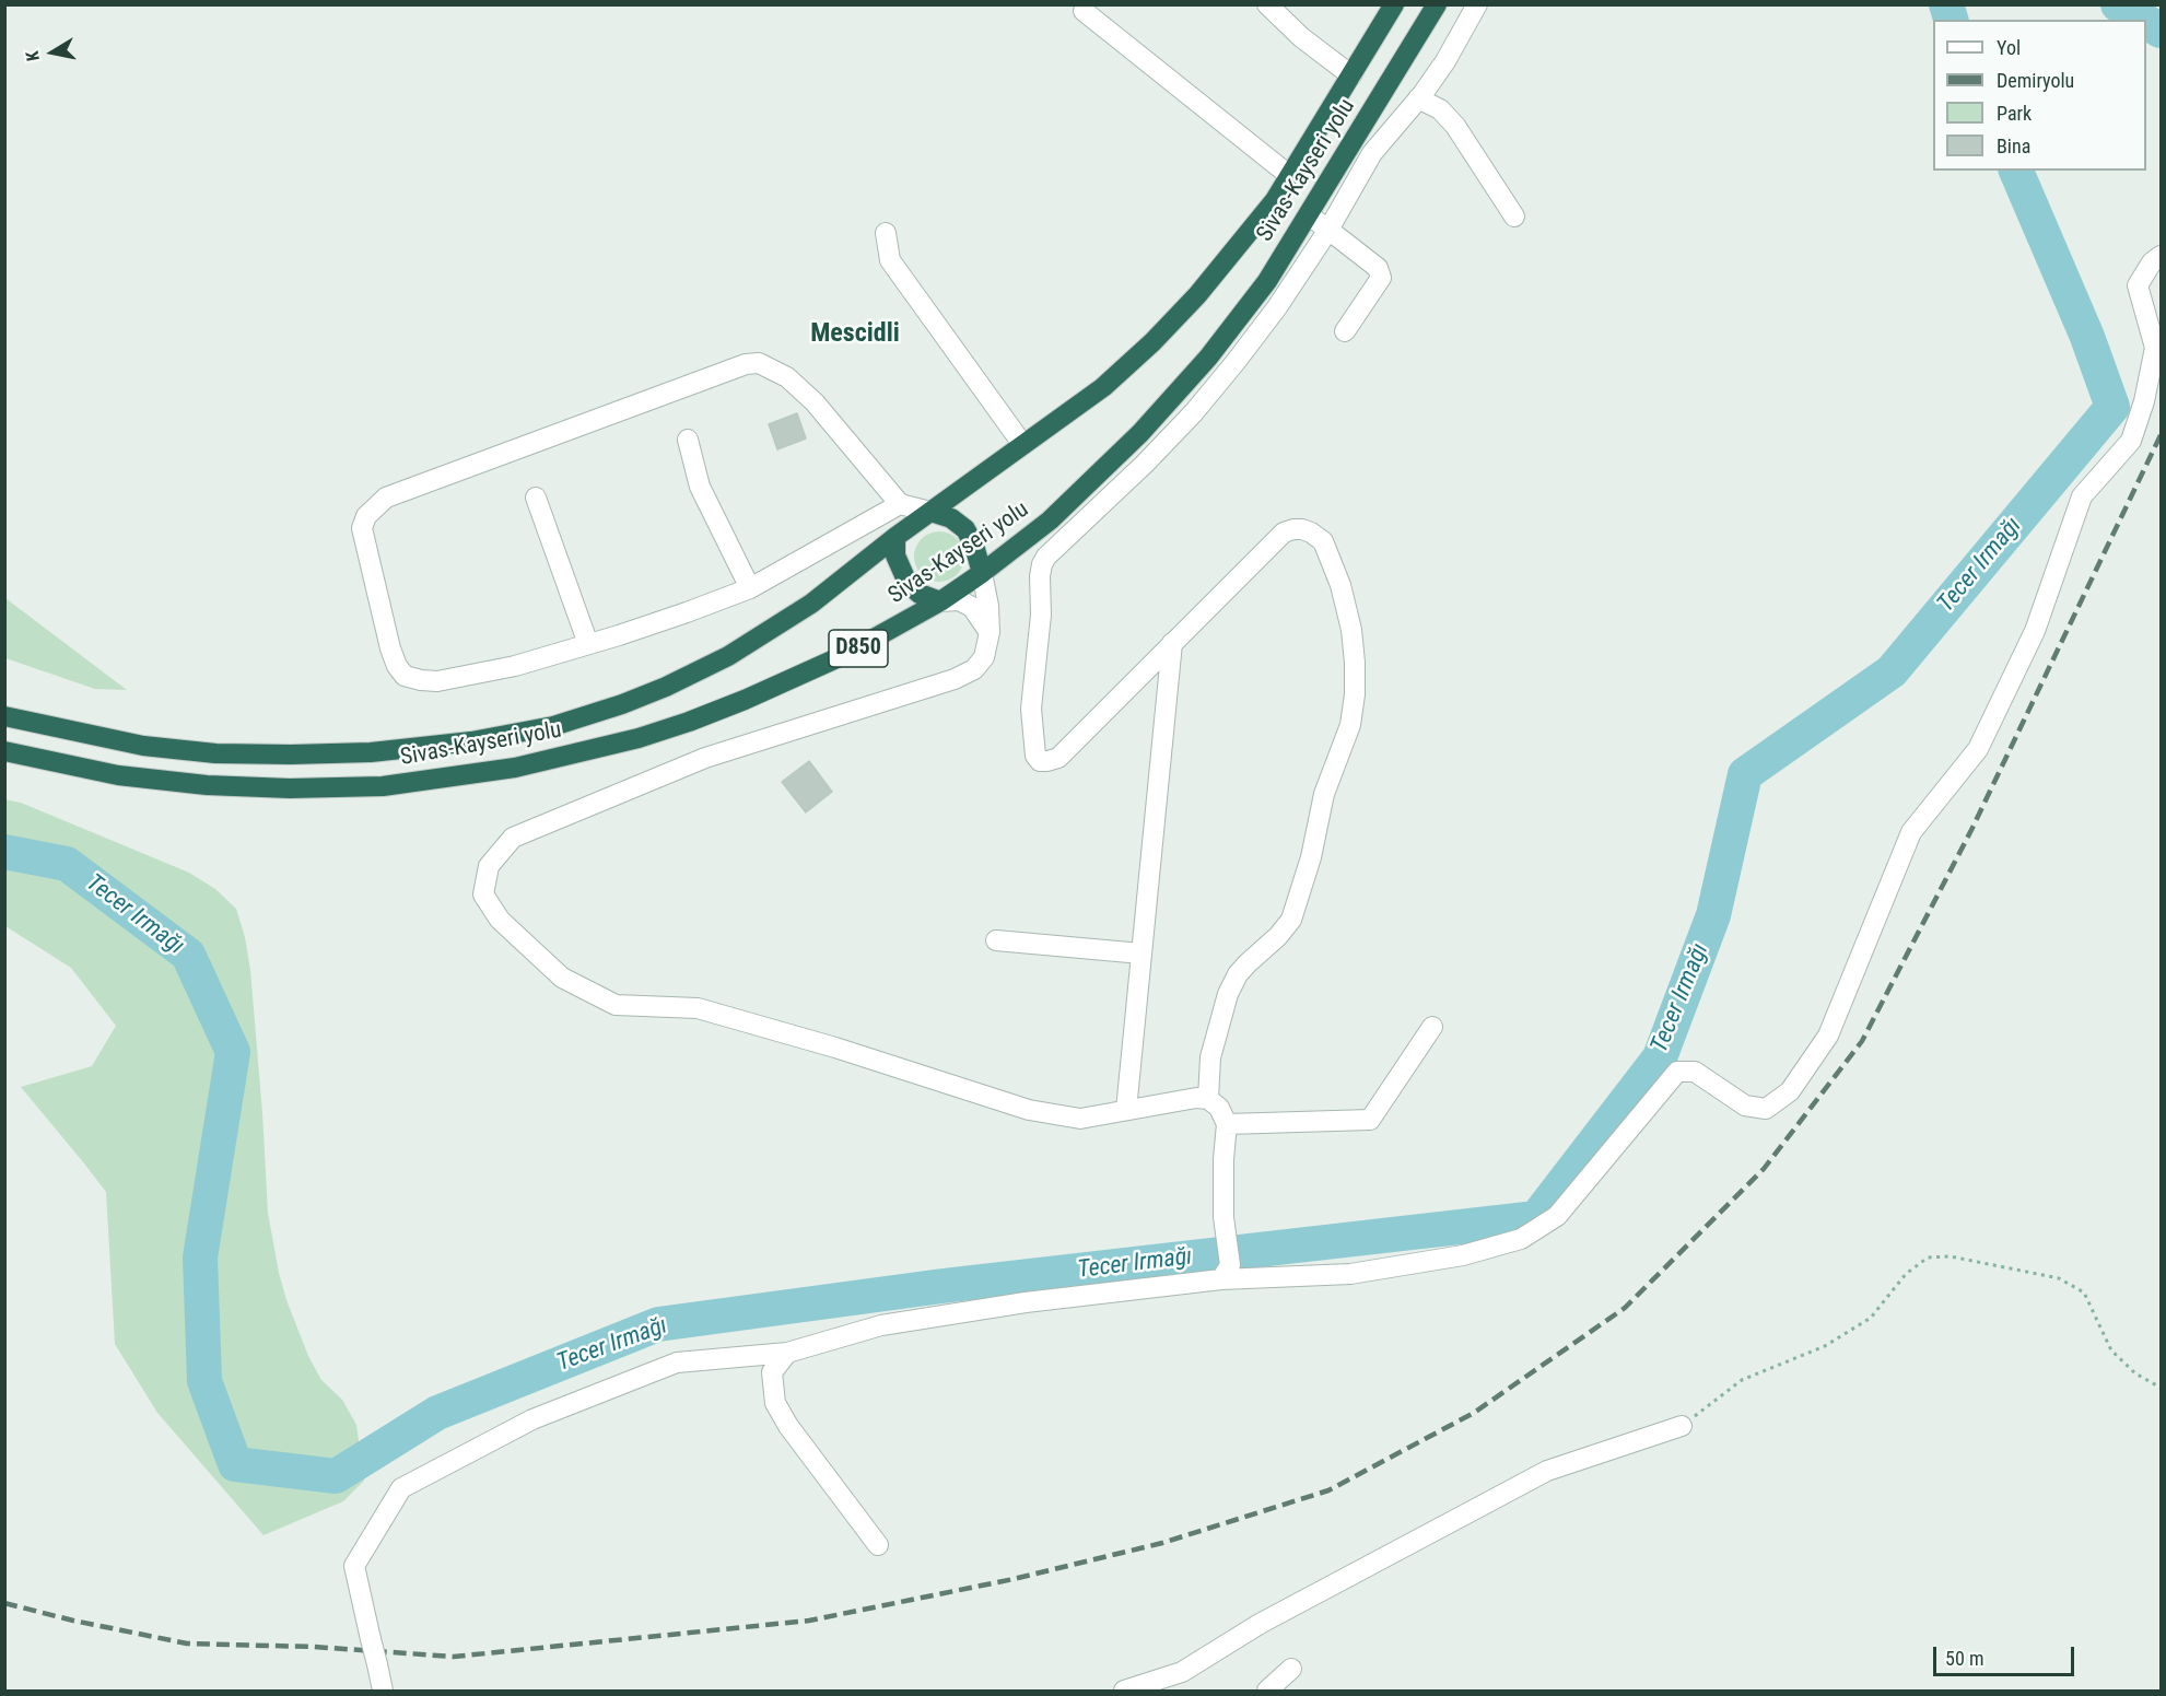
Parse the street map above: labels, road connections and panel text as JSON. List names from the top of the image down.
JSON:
{
  "streets": {
    "highway": ["Sivas-Kayseri yolu", "D850"]
  },
  "districts": ["Mescidli"],
  "water": ["Tecer Irmağı"],
  "legend": [
    "Yol",
    "Demiryolu",
    "Park",
    "Bina"
  ],
  "scale_bar": "50 m",
  "north": "left"
}
